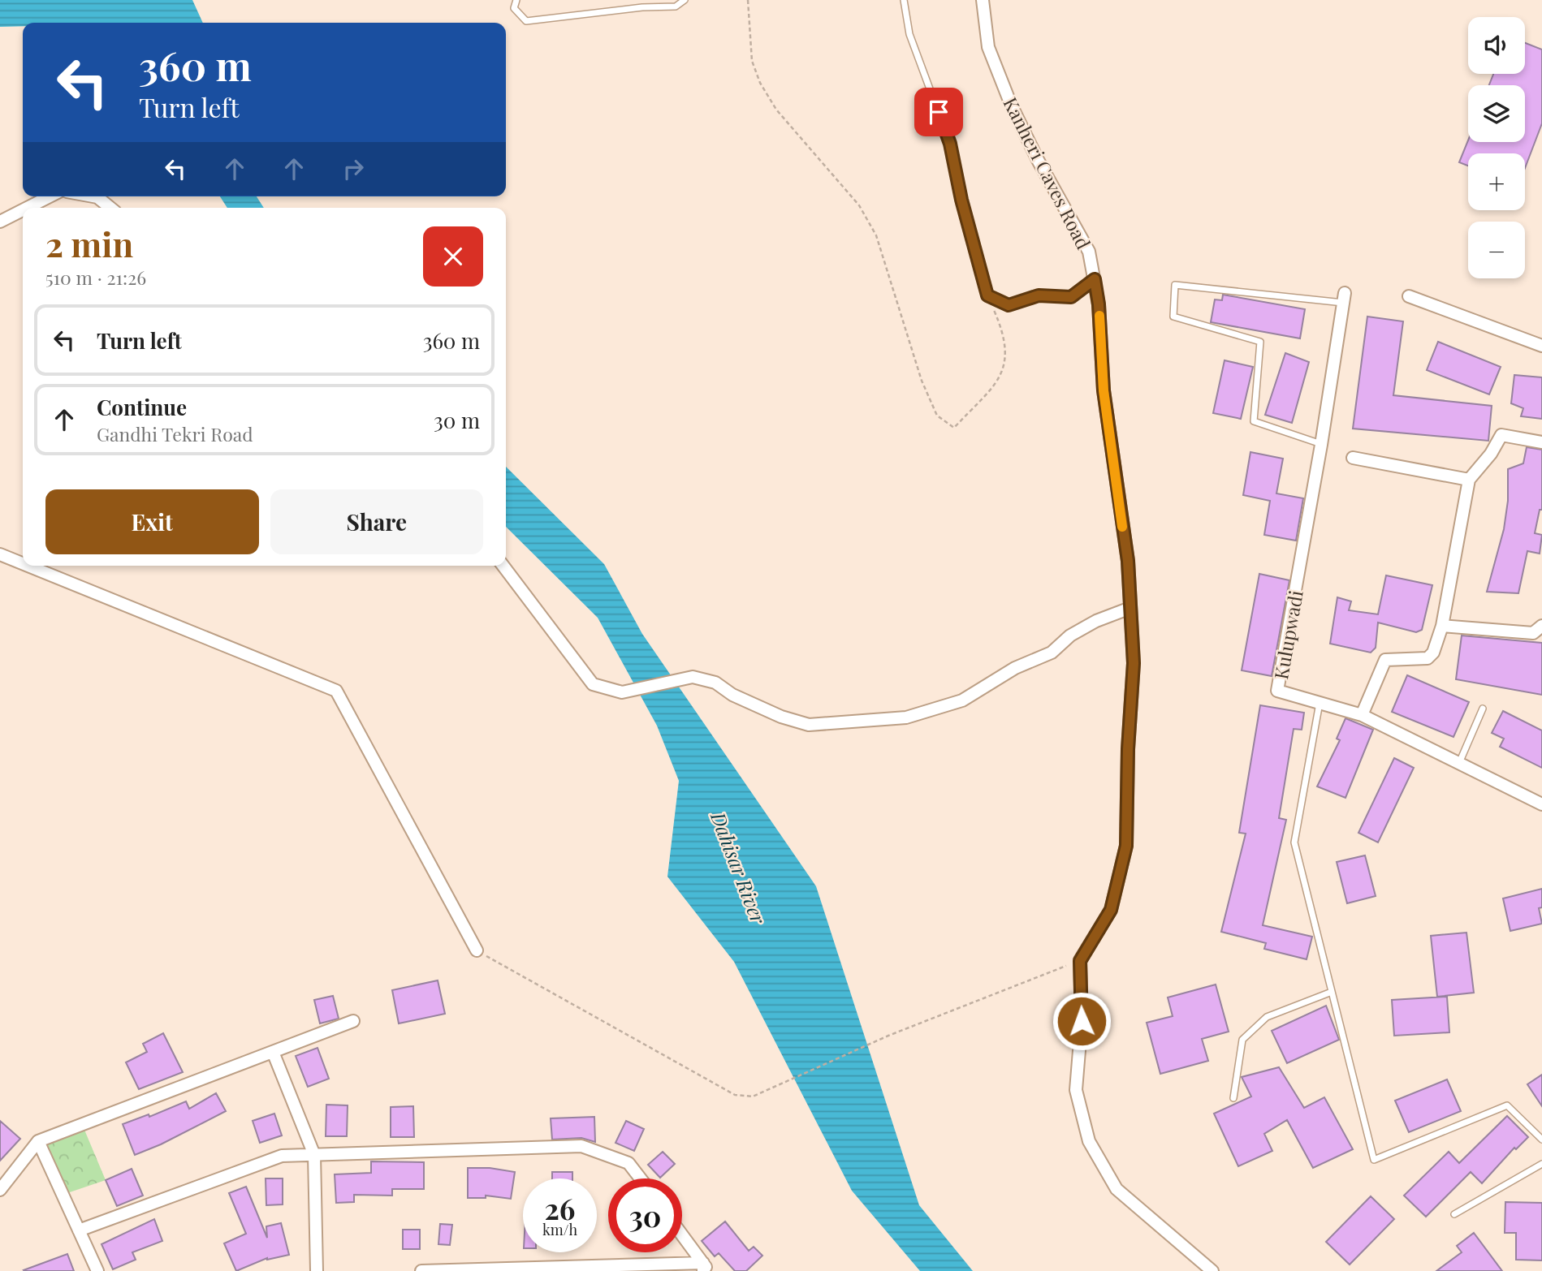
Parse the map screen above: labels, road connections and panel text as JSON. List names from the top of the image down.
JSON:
{
  "streets": {
    "street": ["Kanheri Caves Road", "Kulupwadi"]
  },
  "water": ["Dahisar River"],
  "page": {
    "map_buttons": ["+", "−"],
    "turn": ["360 m", "Turn left"],
    "heading": ["2 min", "510 m · 21:26"],
    "list": [
      {
        "name": "Turn left",
        "value": "360 m"
      },
      {
        "name": "Continue",
        "note": "Gandhi Tekri Road",
        "value": "30 m"
      }
    ],
    "buttons": ["Exit", "Share"],
    "speed": "26 km/h",
    "limit": "30"
  }
}
